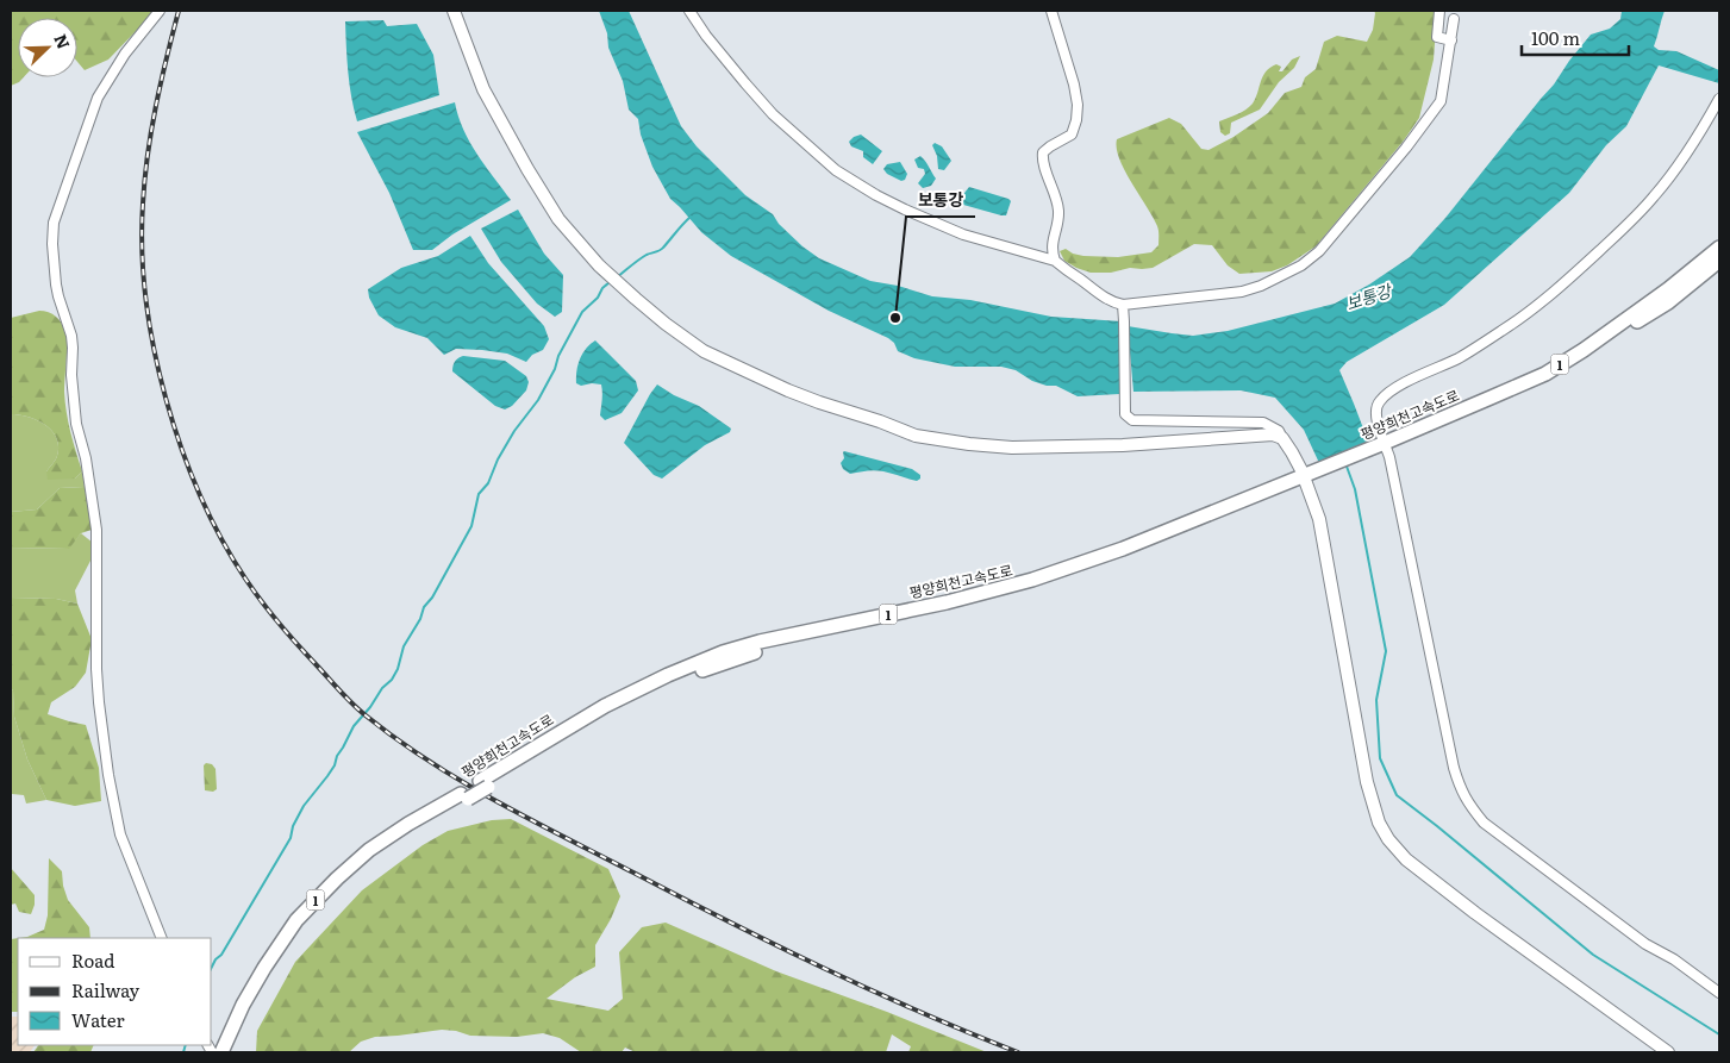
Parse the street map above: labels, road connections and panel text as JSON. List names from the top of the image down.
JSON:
{
  "streets": {
    "highway": ["1", "평양희천고속도로"]
  },
  "water": ["보통강"],
  "places": ["보통강"],
  "legend": ["Road", "Railway", "Water"],
  "scale_bar": "100 m",
  "north": "top right"
}
